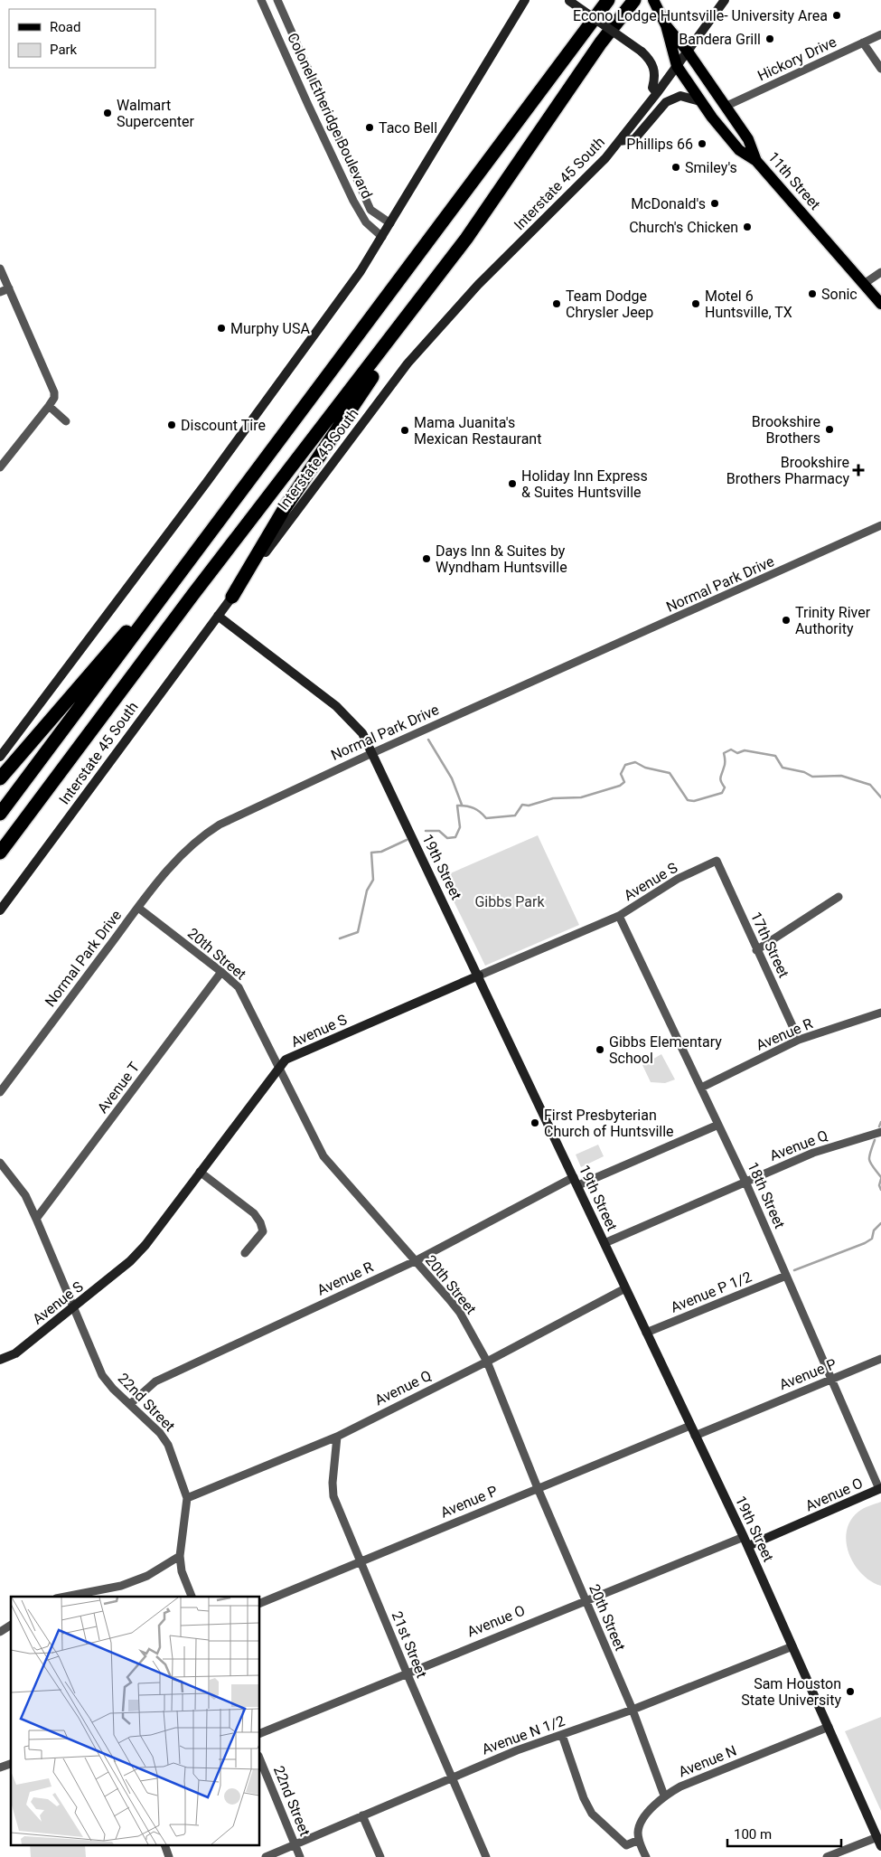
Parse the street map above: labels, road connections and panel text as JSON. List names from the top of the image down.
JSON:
{
  "streets": {
    "main road": [
      "11th Street",
      "Interstate 45 South",
      "19th Street",
      "Avenue S",
      "Avenue O"
    ],
    "street": [
      "Hickory Drive",
      "Colonel Etheridge Boulevard",
      "Normal Park Drive",
      "17th Street",
      "20th Street",
      "Avenue R",
      "Avenue T",
      "Avenue Q",
      "18th Street",
      "Avenue P 1/2",
      "Avenue P",
      "22nd Street",
      "21st Street",
      "Avenue N 1/2",
      "Avenue N"
    ]
  },
  "crossings": [
    ["Hickory Drive", "11th Street"],
    ["11th Street", "Interstate 45 South"],
    ["Interstate 45 South", "19th Street"],
    ["Normal Park Drive", "19th Street"],
    ["Normal Park Drive", "20th Street"],
    ["19th Street", "Avenue S"],
    ["19th Street", "Avenue R"],
    ["19th Street", "Avenue Q"],
    ["19th Street", "Avenue P 1/2"],
    ["19th Street", "Avenue P"],
    ["19th Street", "Avenue O"],
    ["19th Street", "Avenue N 1/2"],
    ["19th Street", "Avenue N"],
    ["Avenue S", "17th Street"],
    ["Avenue S", "20th Street"],
    ["Avenue S", "18th Street"],
    ["Avenue S", "22nd Street"],
    ["17th Street", "Avenue R"],
    ["20th Street", "Avenue R"],
    ["20th Street", "Avenue T"],
    ["20th Street", "Avenue Q"],
    ["20th Street", "Avenue P"],
    ["20th Street", "Avenue O"],
    ["20th Street", "Avenue N 1/2"],
    ["20th Street", "Avenue N"],
    ["Avenue R", "18th Street"],
    ["Avenue R", "22nd Street"],
    ["Avenue T", "22nd Street"],
    ["Avenue Q", "18th Street"],
    ["Avenue Q", "22nd Street"],
    ["Avenue Q", "21st Street"],
    ["18th Street", "Avenue P 1/2"],
    ["18th Street", "Avenue P"],
    ["18th Street", "Avenue O"],
    ["Avenue P", "21st Street"],
    ["22nd Street", "Avenue N 1/2"],
    ["Avenue O", "21st Street"],
    ["21st Street", "Avenue N 1/2"]
  ],
  "parks": ["Gibbs Park"],
  "places": {
    "other": [
      "Econo Lodge Huntsville- University Area",
      "Bandera Grill",
      "Walmart Supercenter",
      "Taco Bell",
      "Phillips 66",
      "Smiley's",
      "McDonald's",
      "Church's Chicken",
      "Sonic",
      "Team Dodge Chrysler Jeep",
      "Motel 6 Huntsville, TX",
      "Murphy USA",
      "Discount Tire",
      "Brookshire Brothers",
      "Mama Juanita's Mexican Restaurant",
      "Holiday Inn Express & Suites Huntsville",
      "Days Inn & Suites by Wyndham Huntsville",
      "Trinity River Authority",
      "Gibbs Elementary School",
      "First Presbyterian Church of Huntsville",
      "Sam Houston State University"
    ],
    "health": ["Brookshire Brothers Pharmacy"]
  },
  "legend": ["Road", "Park"],
  "scale_bar": "100 m"
}
